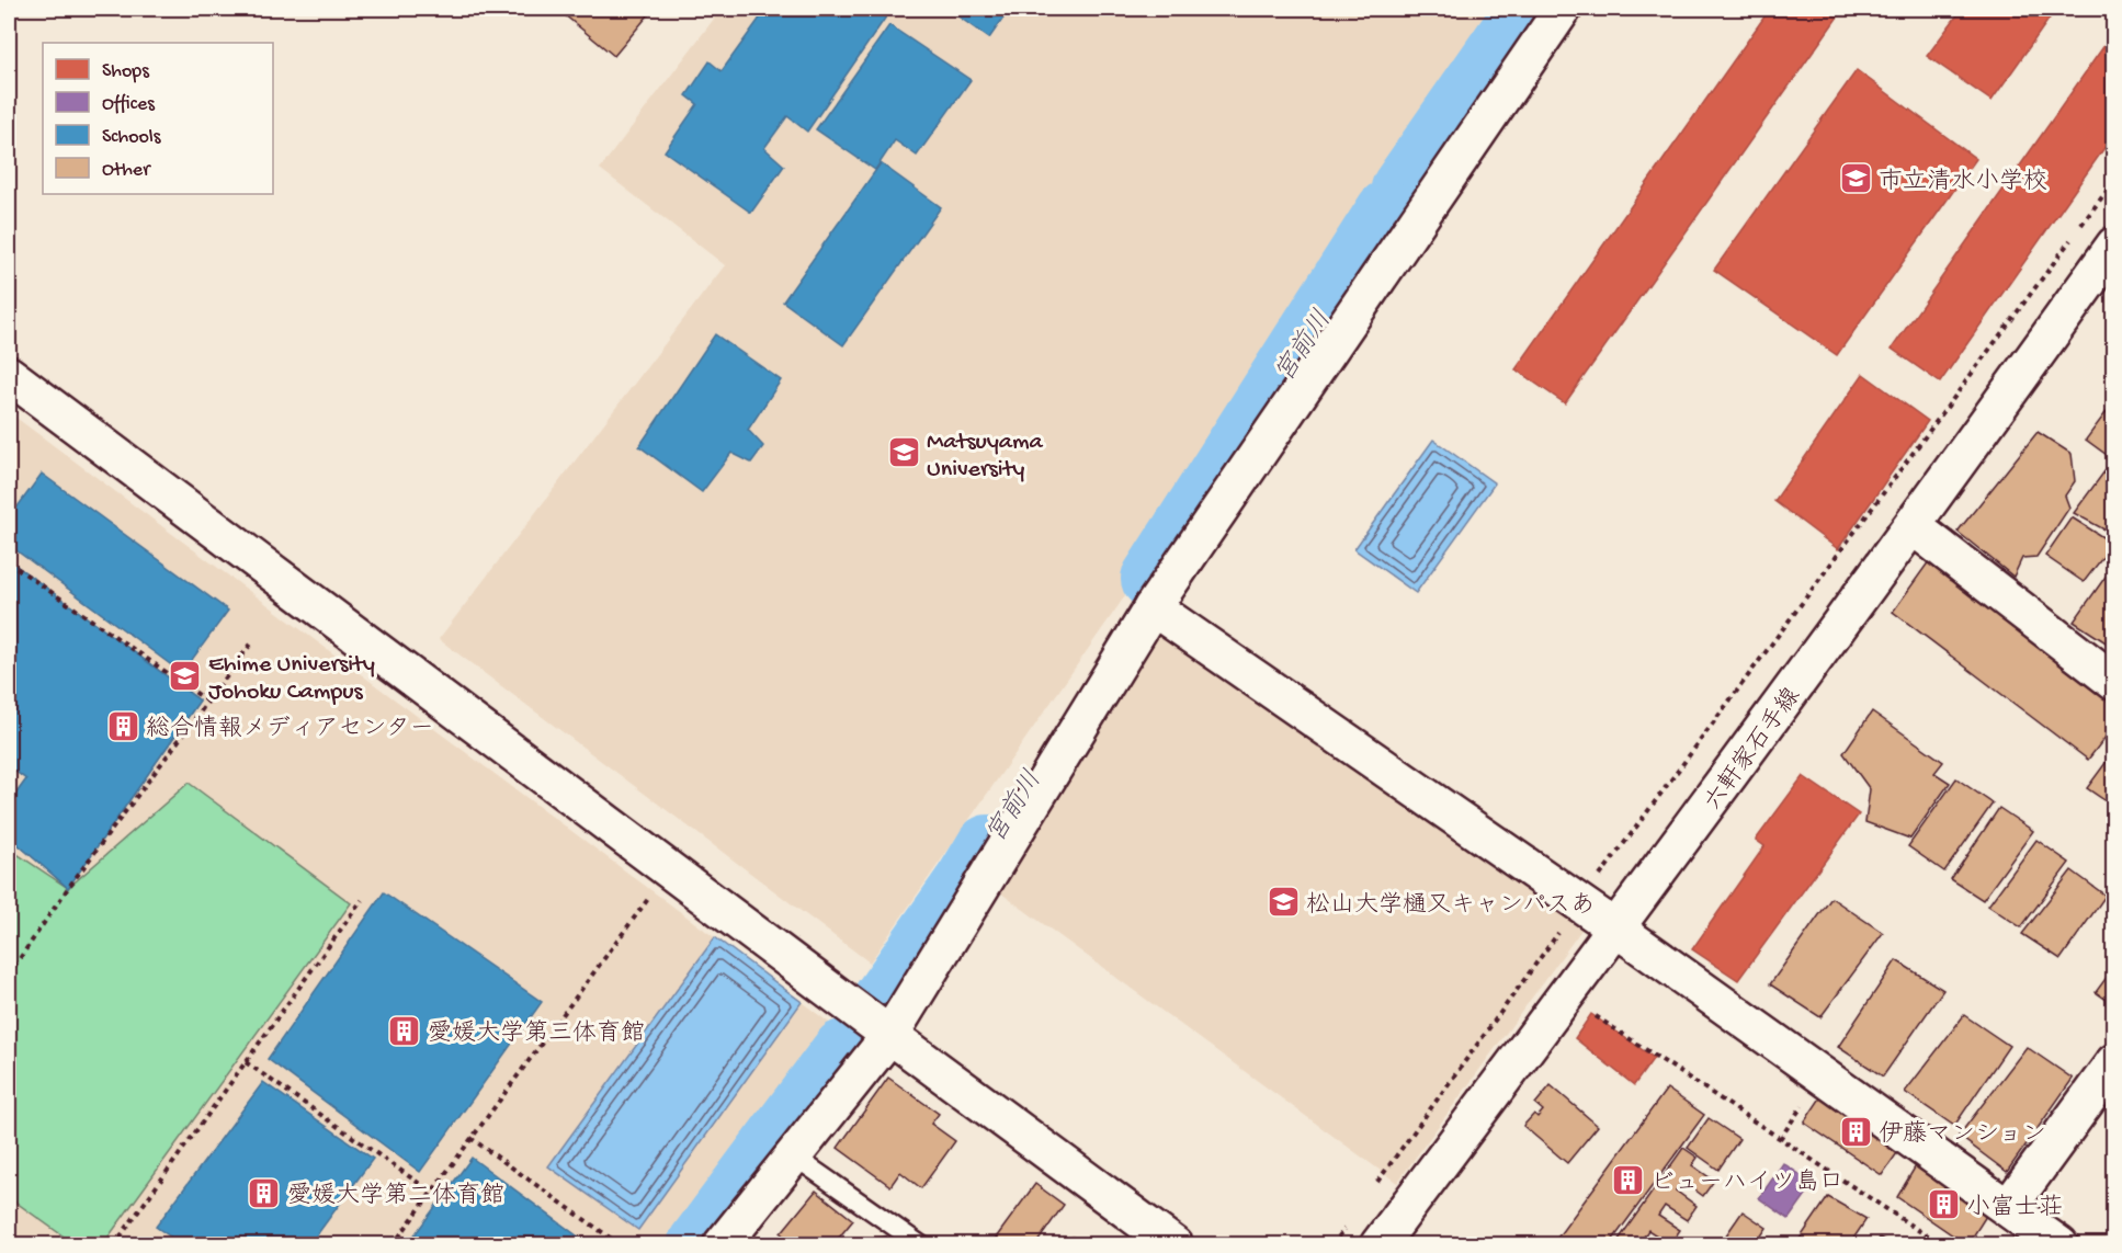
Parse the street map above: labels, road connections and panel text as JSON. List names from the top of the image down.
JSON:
{
  "streets": {
    "street": ["六軒家石手線"]
  },
  "water": ["宮前川"],
  "places": {
    "school or university": [
      "市立清水小学校",
      "Matsuyama University",
      "Ehime University Johoku Campus",
      "松山大学樋又キャンパスあ"
    ],
    "building": [
      "総合情報メディアセンター",
      "愛媛大学第三体育館",
      "伊藤マンション",
      "ビューハイツ島口",
      "愛媛大学第二体育館",
      "小富士荘"
    ]
  },
  "legend": [
    "Shops",
    "Offices",
    "Schools",
    "Other"
  ]
}
